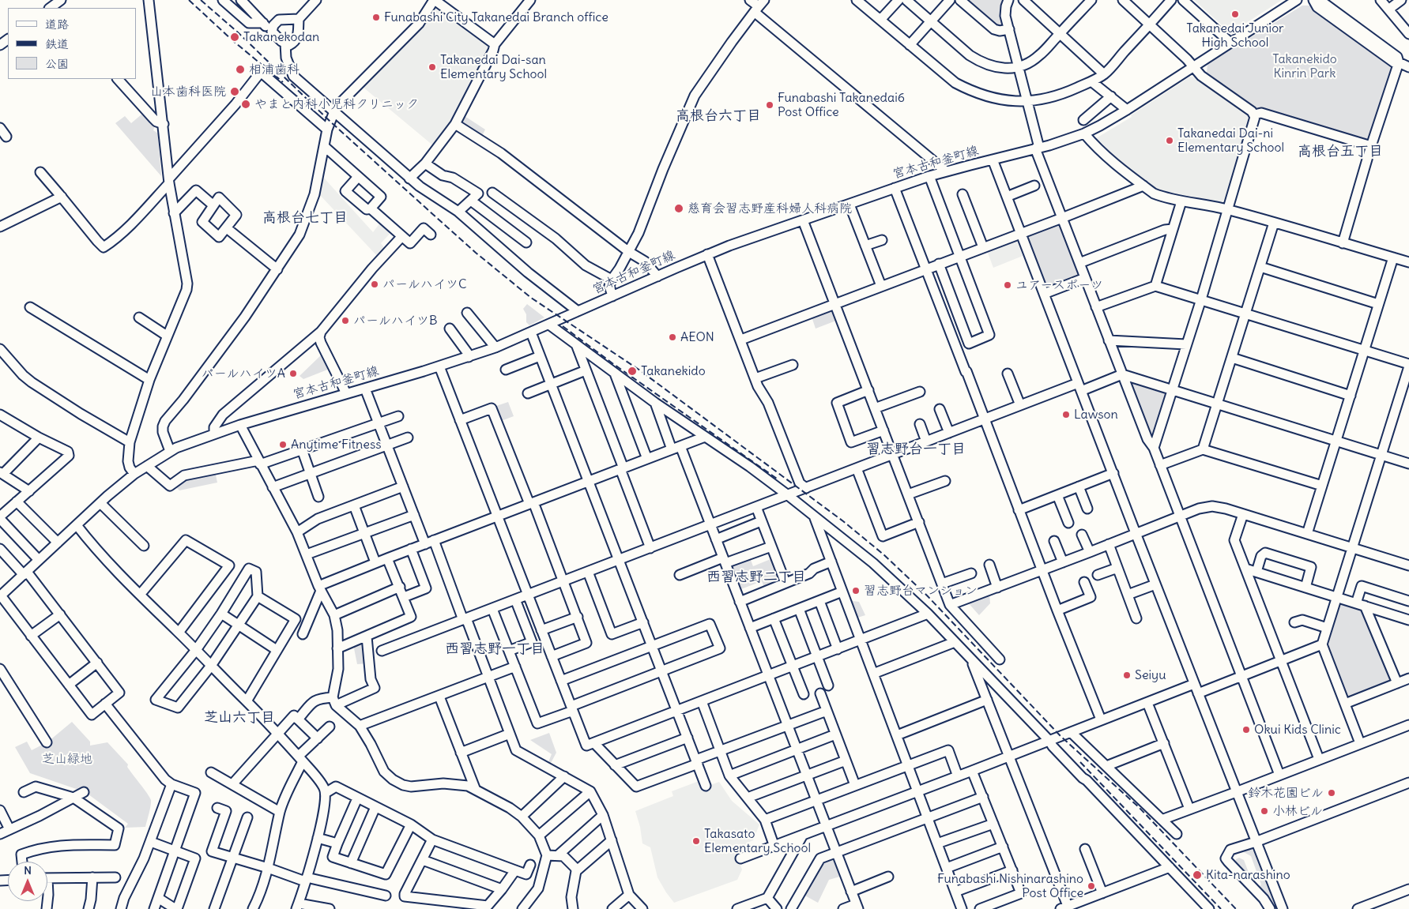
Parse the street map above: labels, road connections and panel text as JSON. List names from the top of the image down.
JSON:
{
  "streets": {
    "street": ["宮本古和釜町線"]
  },
  "districts": [
    "高根台六丁目",
    "高根台五丁目",
    "高根台七丁目",
    "習志野台一丁目",
    "西習志野二丁目",
    "西習志野一丁目",
    "芝山六丁目"
  ],
  "parks": ["Takanekido Kinrin Park", "芝山緑地"],
  "places": [
    "Takanedai Junior High School",
    "Funabashi City Takanedai Branch office",
    "Takanekodan",
    "Takanedai Dai-san Elementary School",
    "相浦歯科",
    "山本歯科医院",
    "やまと内科小児科クリニック",
    "Funabashi Takanedai6 Post Office",
    "Takanedai Dai-ni Elementary School",
    "慈育会習志野産科婦人科病院",
    "パールハイツC",
    "ユアースポーツ",
    "パールハイツB",
    "AEON",
    "Takanekido",
    "パールハイツA",
    "Lawson",
    "Anytime Fitness",
    "習志野台マンション",
    "Seiyu",
    "Okui Kids Clinic",
    "鈴木花園ビル",
    "小林ビル",
    "Takasato Elementary School",
    "Kita-narashino",
    "Funabashi Nishinarashino Post Office"
  ],
  "legend": ["道路", "鉄道", "公園"],
  "north": "top"
}
